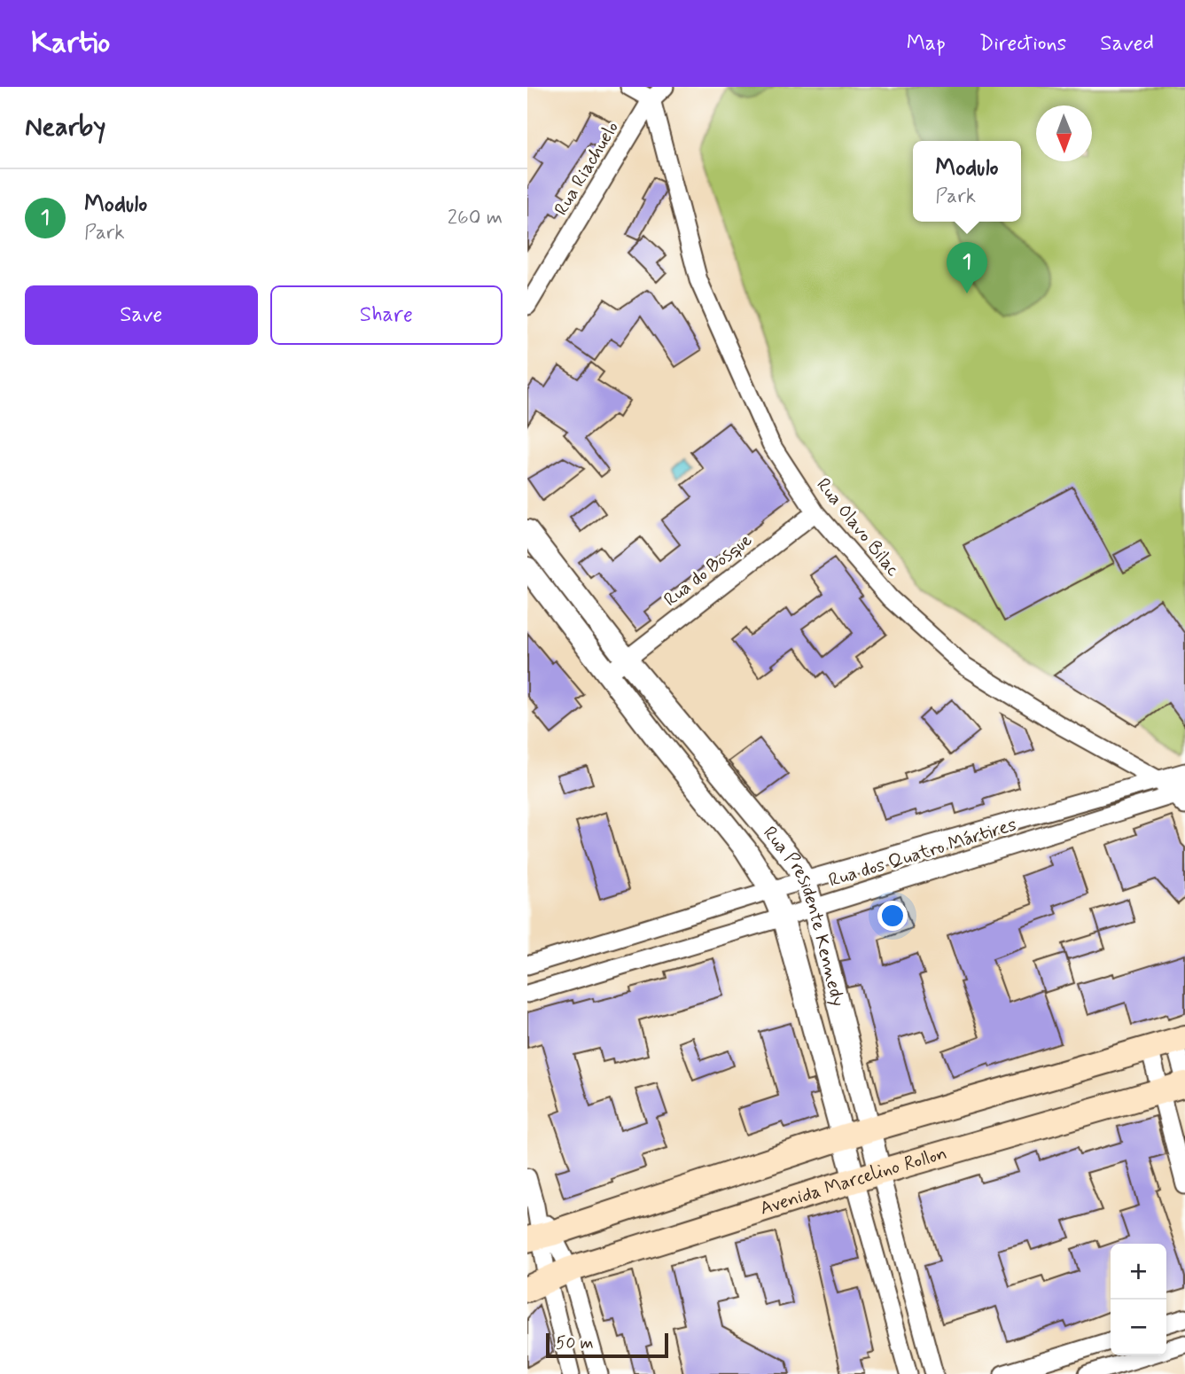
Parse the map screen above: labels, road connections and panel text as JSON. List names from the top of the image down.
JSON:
{
  "streets": {
    "main road": ["Avenida Marcelino Rollon"],
    "street": [
      "Rua Riachuelo",
      "Rua Olavo Bilac",
      "Rua do Bosque",
      "Rua dos Quatro Mártires",
      "Rua Presidente Kennedy"
    ]
  },
  "crossings": [
    ["Rua Riachuelo", "Rua Olavo Bilac"],
    ["Rua Olavo Bilac", "Rua do Bosque"],
    ["Rua Olavo Bilac", "Rua dos Quatro Mártires"],
    ["Rua do Bosque", "Rua Presidente Kennedy"],
    ["Rua dos Quatro Mártires", "Rua Presidente Kennedy"],
    ["Rua Presidente Kennedy", "Avenida Marcelino Rollon"]
  ],
  "scale_bar": "50 m",
  "north": "bottom",
  "page": {
    "header": "Kartio",
    "nav": ["Map", "Directions", "Saved"],
    "heading": "Nearby",
    "popup": ["Modulo", "Park"],
    "list": [
      {
        "mark": "1",
        "name": "Modulo",
        "note": "Park",
        "value": "260 m"
      }
    ],
    "pins": "1",
    "buttons": ["Save", "Share"],
    "map_buttons": ["+", "−"],
    "scale": "50 m"
  }
}
